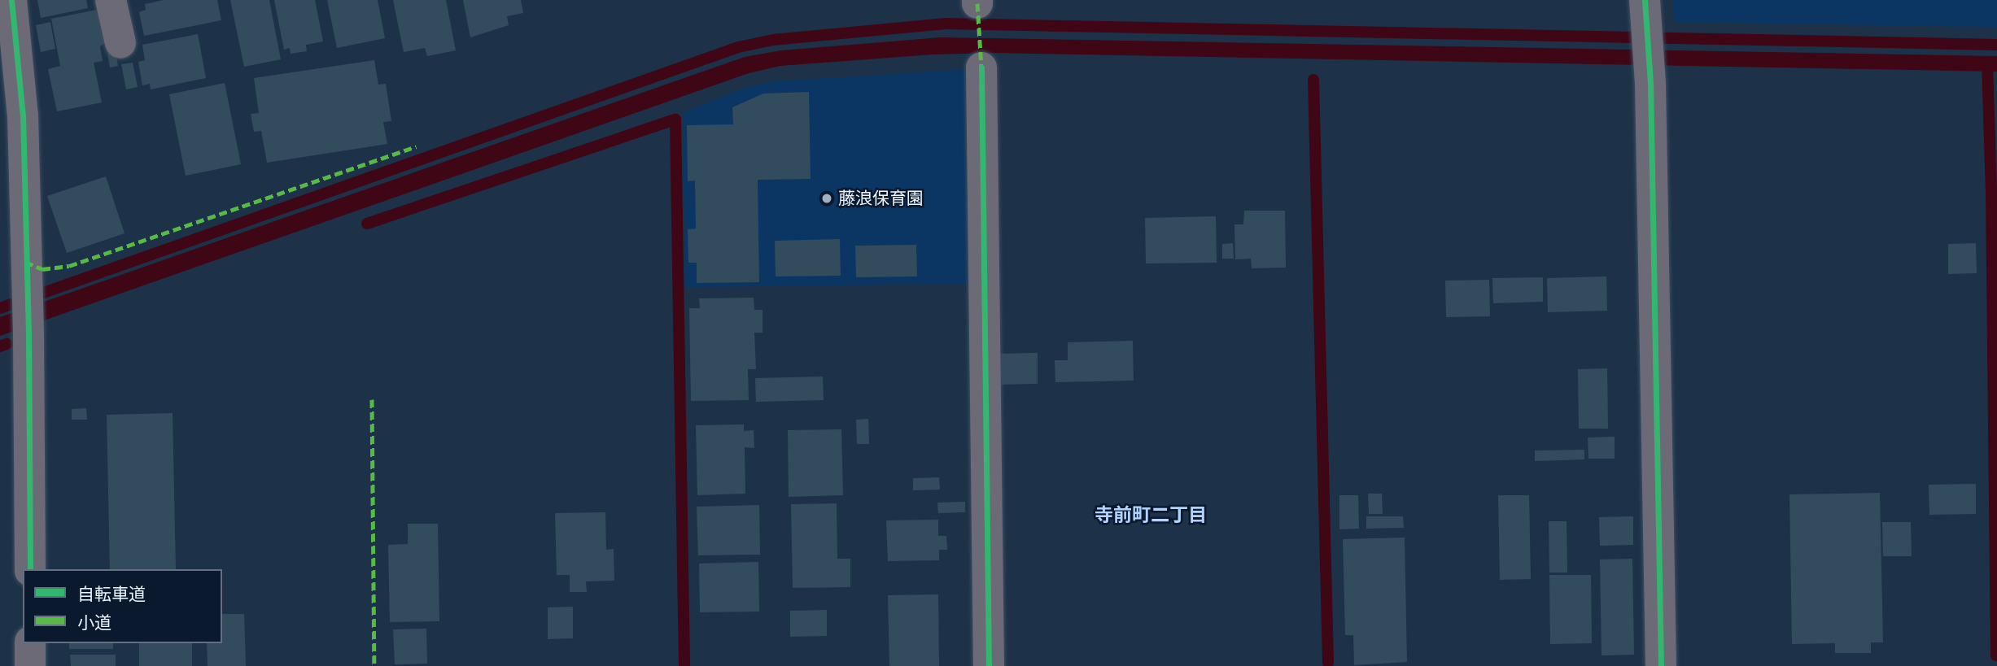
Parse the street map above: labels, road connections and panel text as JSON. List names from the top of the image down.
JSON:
{
  "districts": ["寺前町二丁目"],
  "places": ["藤浪保育園"],
  "legend": ["自転車道", "小道"]
}
